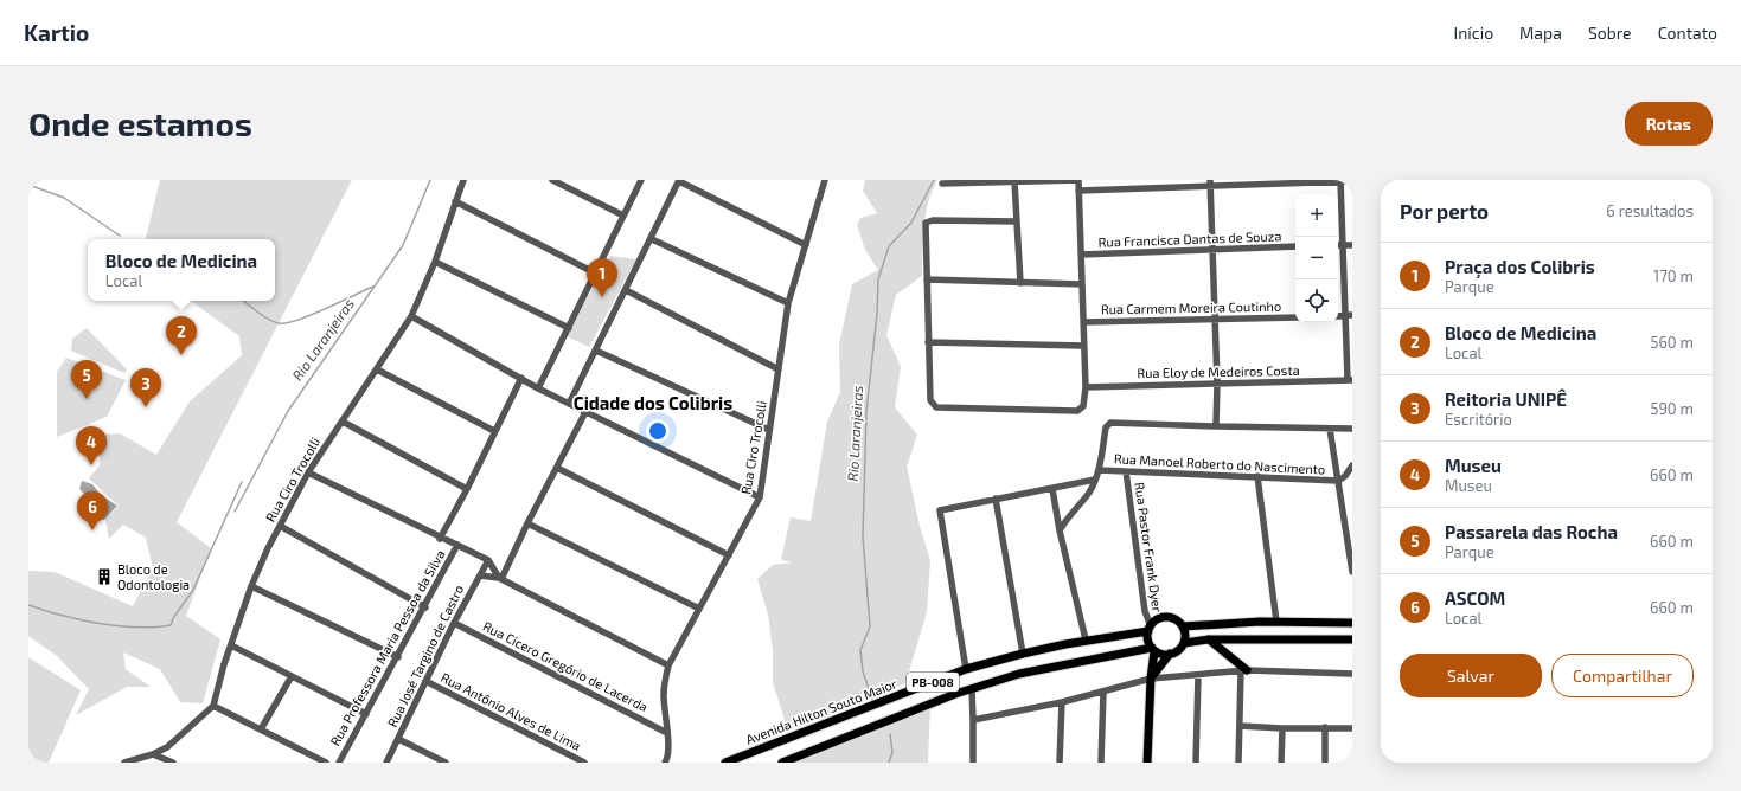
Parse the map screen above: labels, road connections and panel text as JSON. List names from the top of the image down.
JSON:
{
  "streets": {
    "main road": ["PB-008", "Avenida Hilton Souto Maior"],
    "street": [
      "Rua Francisca Dantas de Souza",
      "Rua Carmem Moreira Coutinho",
      "Rua Eloy de Medeiros Costa",
      "Rua Ciro Trocolli",
      "Rua Manoel Roberto do Nascimento",
      "Rua Pastor Frank Dyer",
      "Rua Professora Maria Pessoa da Silva",
      "Rua José Targino de Castro",
      "Rua Cícero Gregório de Lacerda",
      "Rua Antônio Alves de Lima"
    ]
  },
  "crossings": [
    ["Rua Ciro Trocolli", "Rua Cícero Gregório de Lacerda"],
    ["Rua Manoel Roberto do Nascimento", "Rua Pastor Frank Dyer"],
    ["Rua Pastor Frank Dyer", "PB-008"],
    ["Rua Pastor Frank Dyer", "Avenida Hilton Souto Maior"],
    ["Rua José Targino de Castro", "Rua Cícero Gregório de Lacerda"],
    ["Rua José Targino de Castro", "Rua Antônio Alves de Lima"],
    ["PB-008", "Avenida Hilton Souto Maior"]
  ],
  "districts": ["Cidade dos Colibris"],
  "water": ["Rio Laranjeiras"],
  "places": {
    "building": ["Bloco de Odontologia"]
  },
  "page": {
    "header": "Kartio",
    "nav": [
      "Início",
      "Mapa",
      "Sobre",
      "Contato"
    ],
    "buttons": [
      "Rotas",
      ["Salvar", "Compartilhar"]
    ],
    "title": "Onde estamos",
    "heading": ["Por perto", "6 resultados"],
    "map_buttons": ["+", "−"],
    "popup": ["Bloco de Medicina", "Local"],
    "list": [
      {
        "mark": "1",
        "name": "Praça dos Colibris",
        "note": "Parque",
        "value": "170 m"
      },
      {
        "mark": "2",
        "name": "Bloco de Medicina",
        "note": "Local",
        "value": "560 m"
      },
      {
        "mark": "3",
        "name": "Reitoria UNIPÊ",
        "note": "Escritório",
        "value": "590 m"
      },
      {
        "mark": "4",
        "name": "Museu",
        "note": "Museu",
        "value": "660 m"
      },
      {
        "mark": "5",
        "name": "Passarela das Rocha",
        "note": "Parque",
        "value": "660 m"
      },
      {
        "mark": "6",
        "name": "ASCOM",
        "note": "Local",
        "value": "660 m"
      }
    ],
    "pins": [
      "1",
      "2",
      "5",
      "3",
      "4",
      "6"
    ]
  }
}
